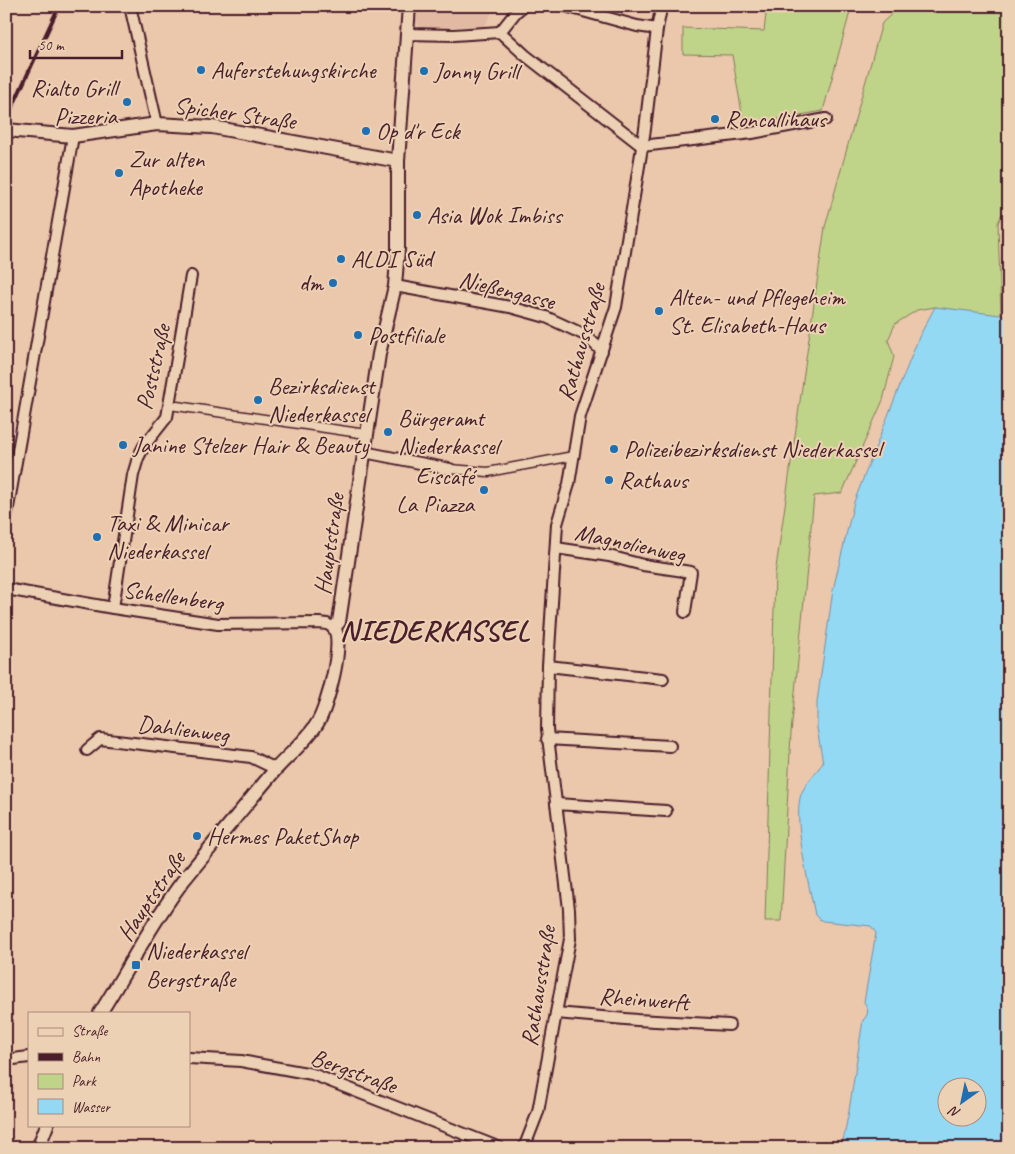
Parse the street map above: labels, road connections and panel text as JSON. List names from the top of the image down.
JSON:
{
  "streets": {
    "street": [
      "Spicher Straße",
      "Nießengasse",
      "Rathausstraße",
      "Poststraße",
      "Magnolienweg",
      "Hauptstraße",
      "Schellenberg",
      "Dahlienweg",
      "Rheinwerft",
      "Bergstraße"
    ]
  },
  "crossings": [
    ["Spicher Straße", "Hauptstraße"],
    ["Nießengasse", "Rathausstraße"],
    ["Nießengasse", "Hauptstraße"],
    ["Rathausstraße", "Magnolienweg"],
    ["Rathausstraße", "Rheinwerft"],
    ["Poststraße", "Schellenberg"],
    ["Hauptstraße", "Schellenberg"],
    ["Hauptstraße", "Dahlienweg"]
  ],
  "districts": ["NIEDERKASSEL"],
  "places": {
    "other": [
      "Auferstehungskirche",
      "Jonny Grill",
      "Rialto Grill Pizzeria",
      "Roncallihaus",
      "Op d'r Eck",
      "Zur alten Apotheke",
      "Asia Wok Imbiss",
      "ALDI Süd",
      "dm",
      "Alten- und Pflegeheim St. Elisabeth-Haus",
      "Postfiliale",
      "Bezirksdienst Niederkassel",
      "Bürgeramt Niederkassel",
      "Janine Stelzer Hair & Beauty",
      "Polizeibezirksdienst Niederkassel",
      "Rathaus",
      "Eiscafé La Piazza",
      "Taxi & Minicar Niederkassel",
      "Hermes PaketShop"
    ],
    "transit": ["Niederkassel Bergstraße"]
  },
  "legend": [
    "Straße",
    "Bahn",
    "Park",
    "Wasser"
  ],
  "scale_bar": "50 m",
  "north": "bottom left"
}
